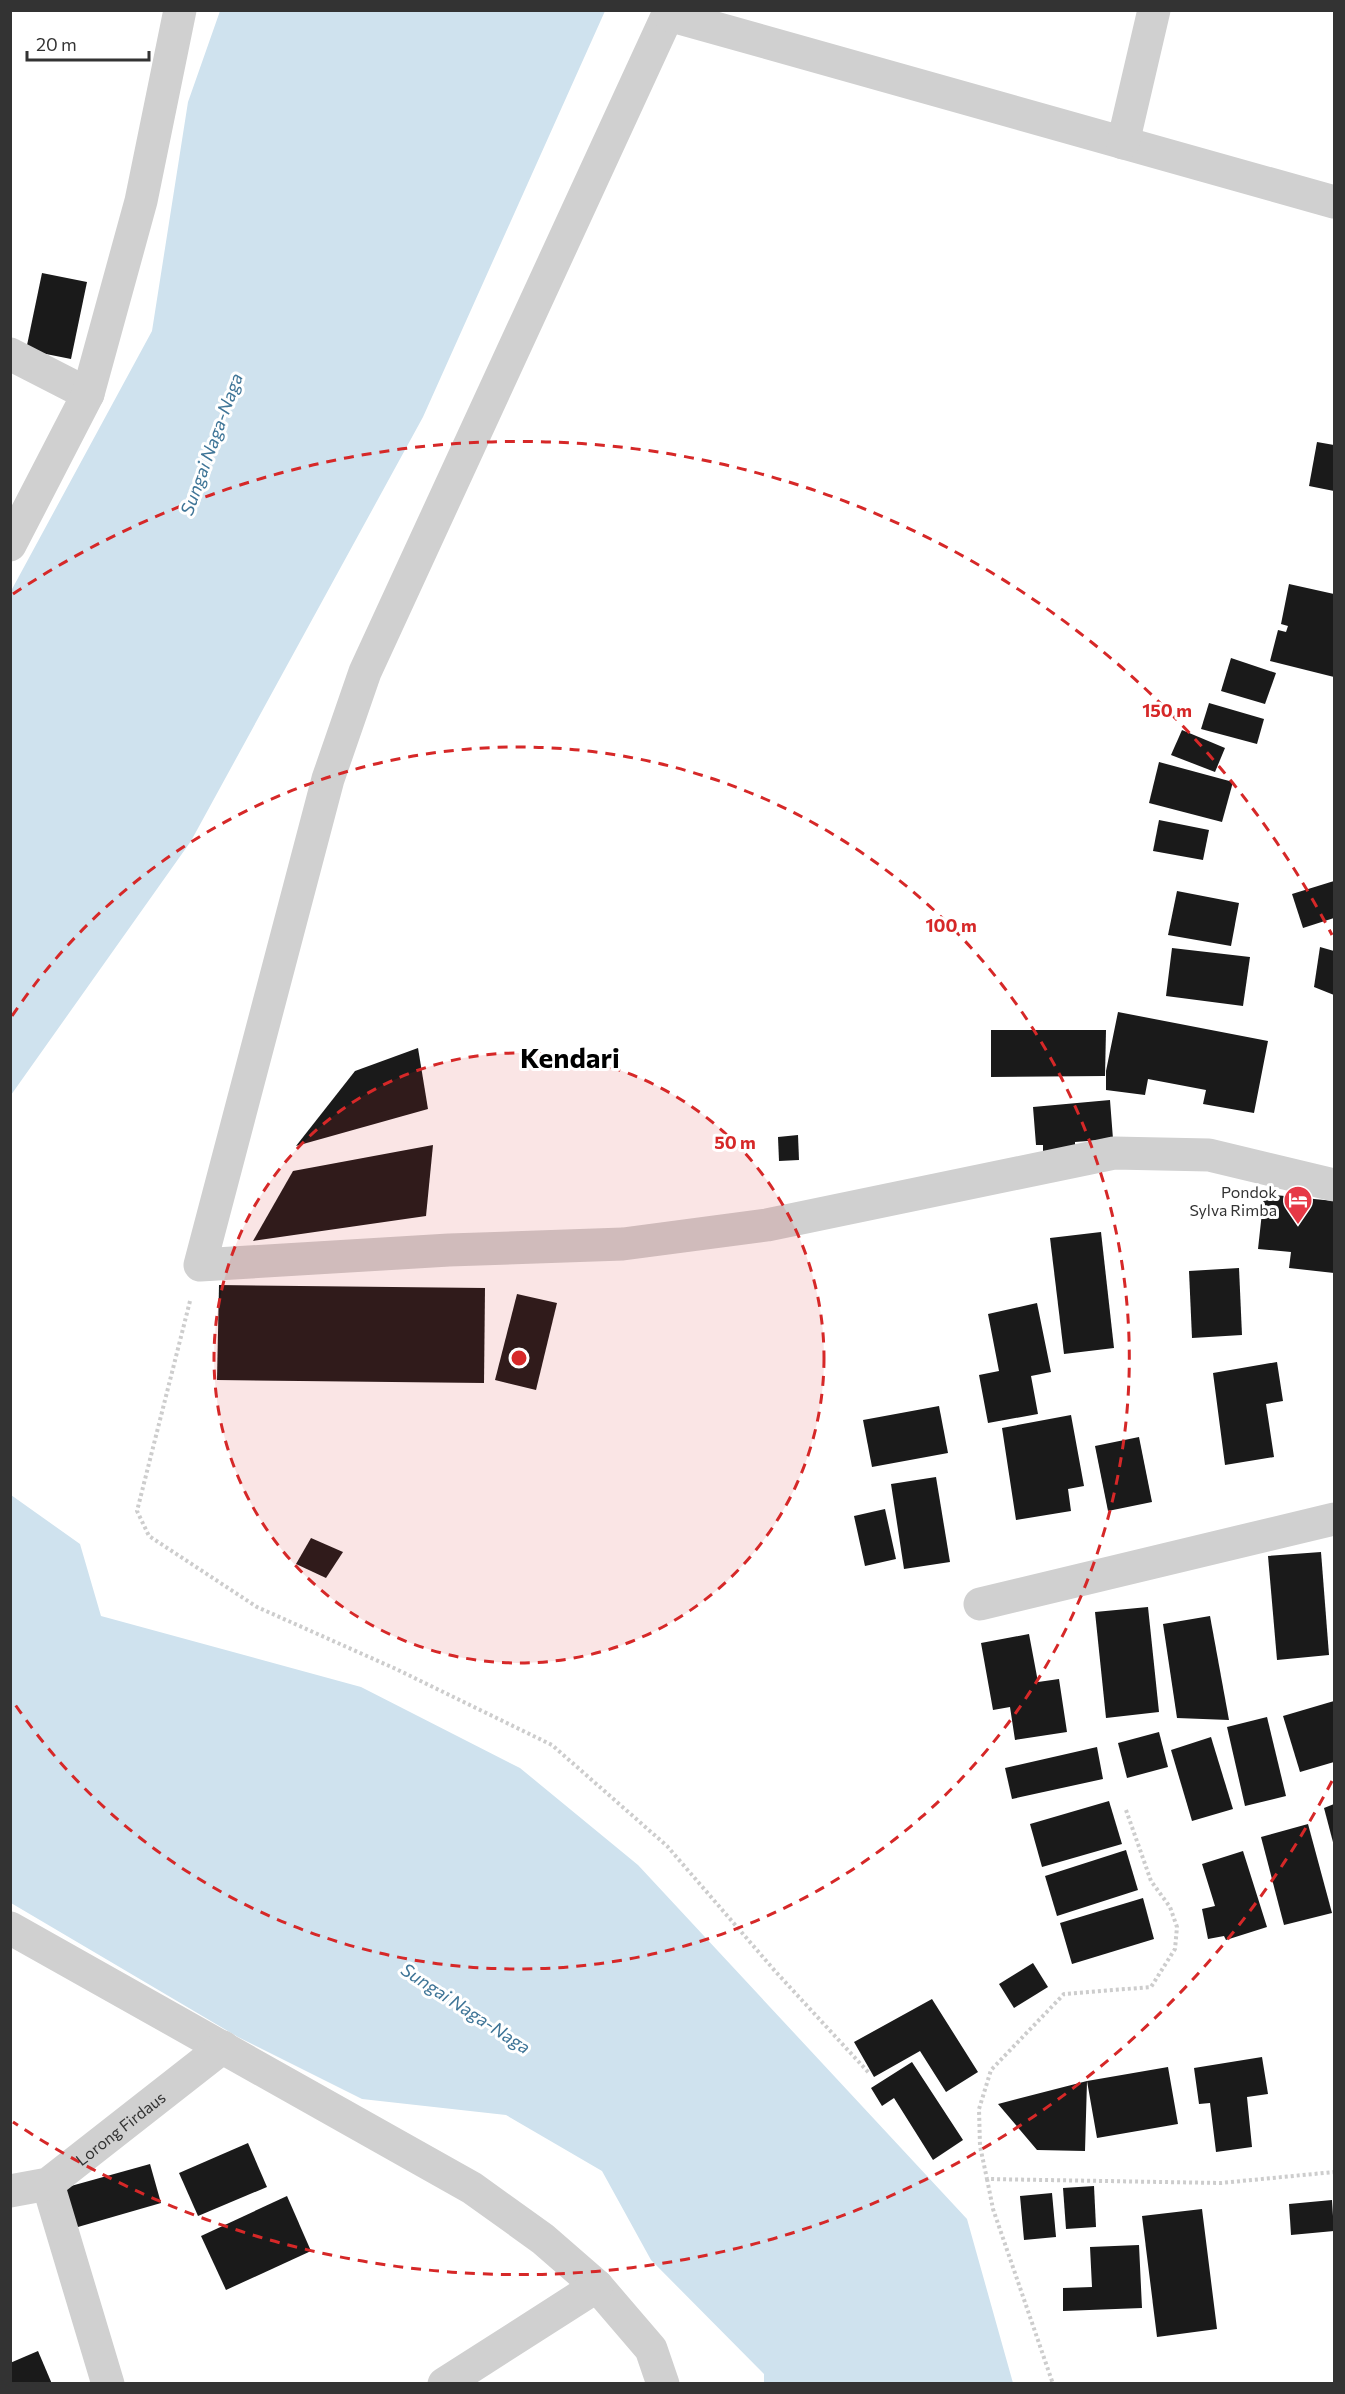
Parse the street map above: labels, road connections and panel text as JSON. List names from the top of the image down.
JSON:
{
  "streets": {
    "street": ["Lorong Firdaus"]
  },
  "districts": ["Kendari"],
  "water": ["Sungai Naga-Naga"],
  "places": {
    "hotel": ["Pondok Sylva Rimba"]
  },
  "scale_bar": "20 m",
  "rings": ["150 m", "100 m", "50 m"]
}
